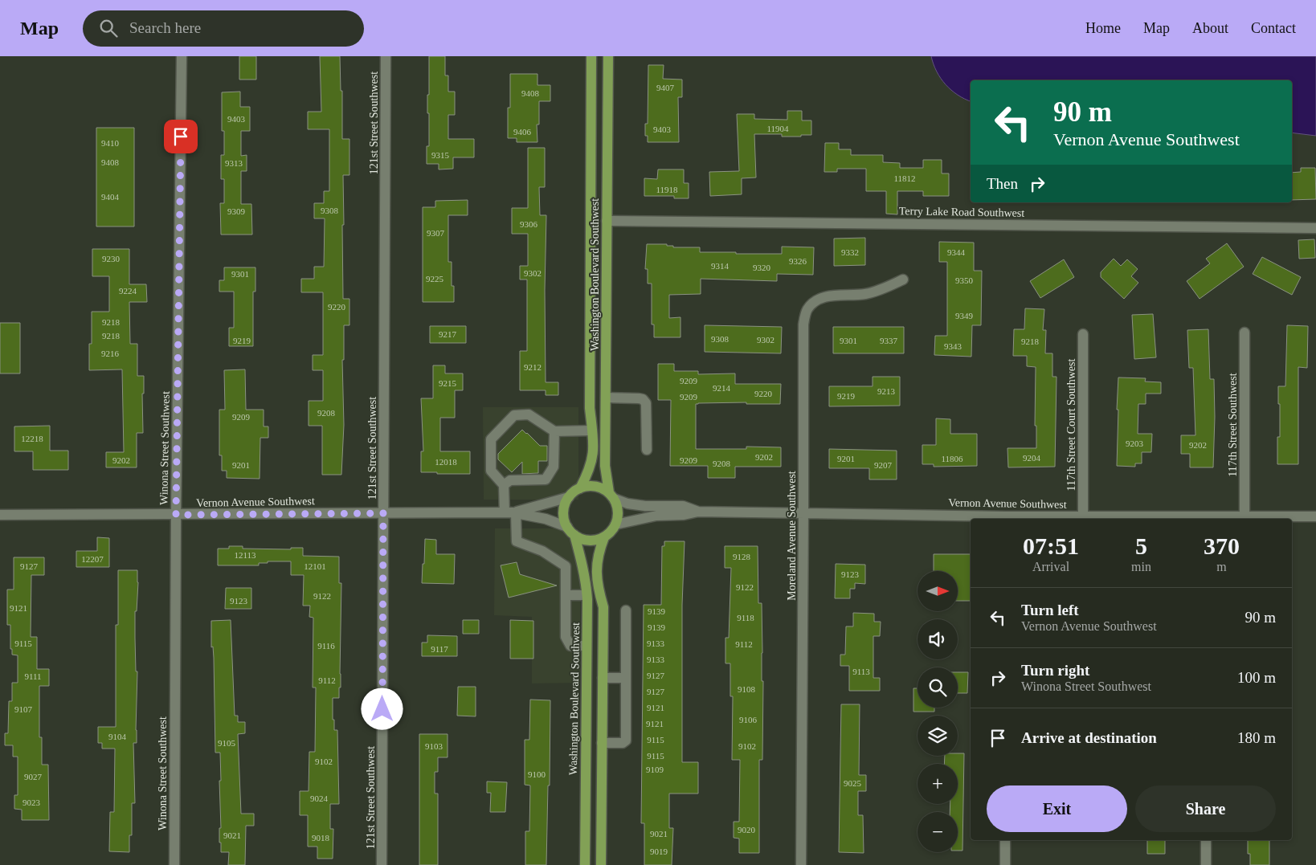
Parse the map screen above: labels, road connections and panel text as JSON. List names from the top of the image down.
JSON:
{
  "streets": {
    "main road": ["Washington Boulevard Southwest"],
    "street": [
      "121st Street Southwest",
      "Terry Lake Road Southwest",
      "117th Street Court Southwest",
      "117th Street Southwest",
      "Winona Street Southwest",
      "Vernon Avenue Southwest",
      "Moreland Avenue Southwest"
    ]
  },
  "crossings": [
    ["121st Street Southwest", "Vernon Avenue Southwest"],
    ["Terry Lake Road Southwest", "Washington Boulevard Southwest"],
    ["Washington Boulevard Southwest", "Vernon Avenue Southwest"],
    ["117th Street Court Southwest", "Vernon Avenue Southwest"],
    ["117th Street Southwest", "Vernon Avenue Southwest"],
    ["Winona Street Southwest", "Vernon Avenue Southwest"],
    ["Vernon Avenue Southwest", "Moreland Avenue Southwest"]
  ],
  "house_numbers": [
    "9407",
    "9408",
    "9403",
    "11904",
    "9403",
    "9406",
    "9410",
    "9315",
    "9408",
    "9313",
    "11812",
    "11918",
    "9404",
    "9308",
    "9309",
    "9306",
    "9307",
    "9332",
    "9344",
    "9230",
    "9326",
    "9314",
    "9320",
    "9302",
    "9301",
    "9225",
    "9350",
    "9224",
    "9220",
    "9349",
    "9218",
    "9217",
    "9218",
    "9308",
    "9302",
    "9219",
    "9301",
    "9337",
    "9218",
    "9343",
    "9216",
    "9212",
    "9209",
    "9215",
    "9214",
    "9213",
    "9220",
    "9219",
    "9209",
    "9208",
    "9209",
    "12218",
    "9203",
    "9202",
    "9202",
    "9204",
    "9201",
    "11806",
    "9202",
    "9209",
    "12018",
    "9208",
    "9201",
    "9207",
    "12113",
    "9128",
    "12207",
    "9127",
    "12101",
    "9123",
    "9122",
    "9122",
    "9123",
    "9121",
    "9139",
    "9118",
    "9139",
    "9115",
    "9133",
    "9112",
    "9116",
    "9117",
    "9133",
    "9113",
    "9127",
    "9111",
    "9112",
    "9108",
    "9127",
    "9121",
    "9107",
    "9106",
    "9121",
    "9104",
    "9115",
    "9105",
    "9103",
    "9102",
    "9115",
    "9102",
    "9109",
    "9100",
    "9027",
    "9025",
    "9024",
    "9023",
    "9020",
    "9021",
    "9021",
    "9018",
    "9019"
  ],
  "north": "right",
  "page": {
    "header": "Map",
    "search": "Search here",
    "nav": [
      "Home",
      "Map",
      "About",
      "Contact"
    ],
    "turn": ["90 m", "Vernon Avenue Southwest"],
    "then": "Then",
    "eta": [
      "07:51",
      "Arrival",
      "5",
      "min",
      "370",
      "m"
    ],
    "map_buttons": ["+", "−"],
    "list": [
      {
        "name": "Turn left",
        "note": "Vernon Avenue Southwest",
        "value": "90 m"
      },
      {
        "name": "Turn right",
        "note": "Winona Street Southwest",
        "value": "100 m"
      },
      {
        "name": "Arrive at destination",
        "value": "180 m"
      }
    ],
    "buttons": ["Exit", "Share"]
  }
}
